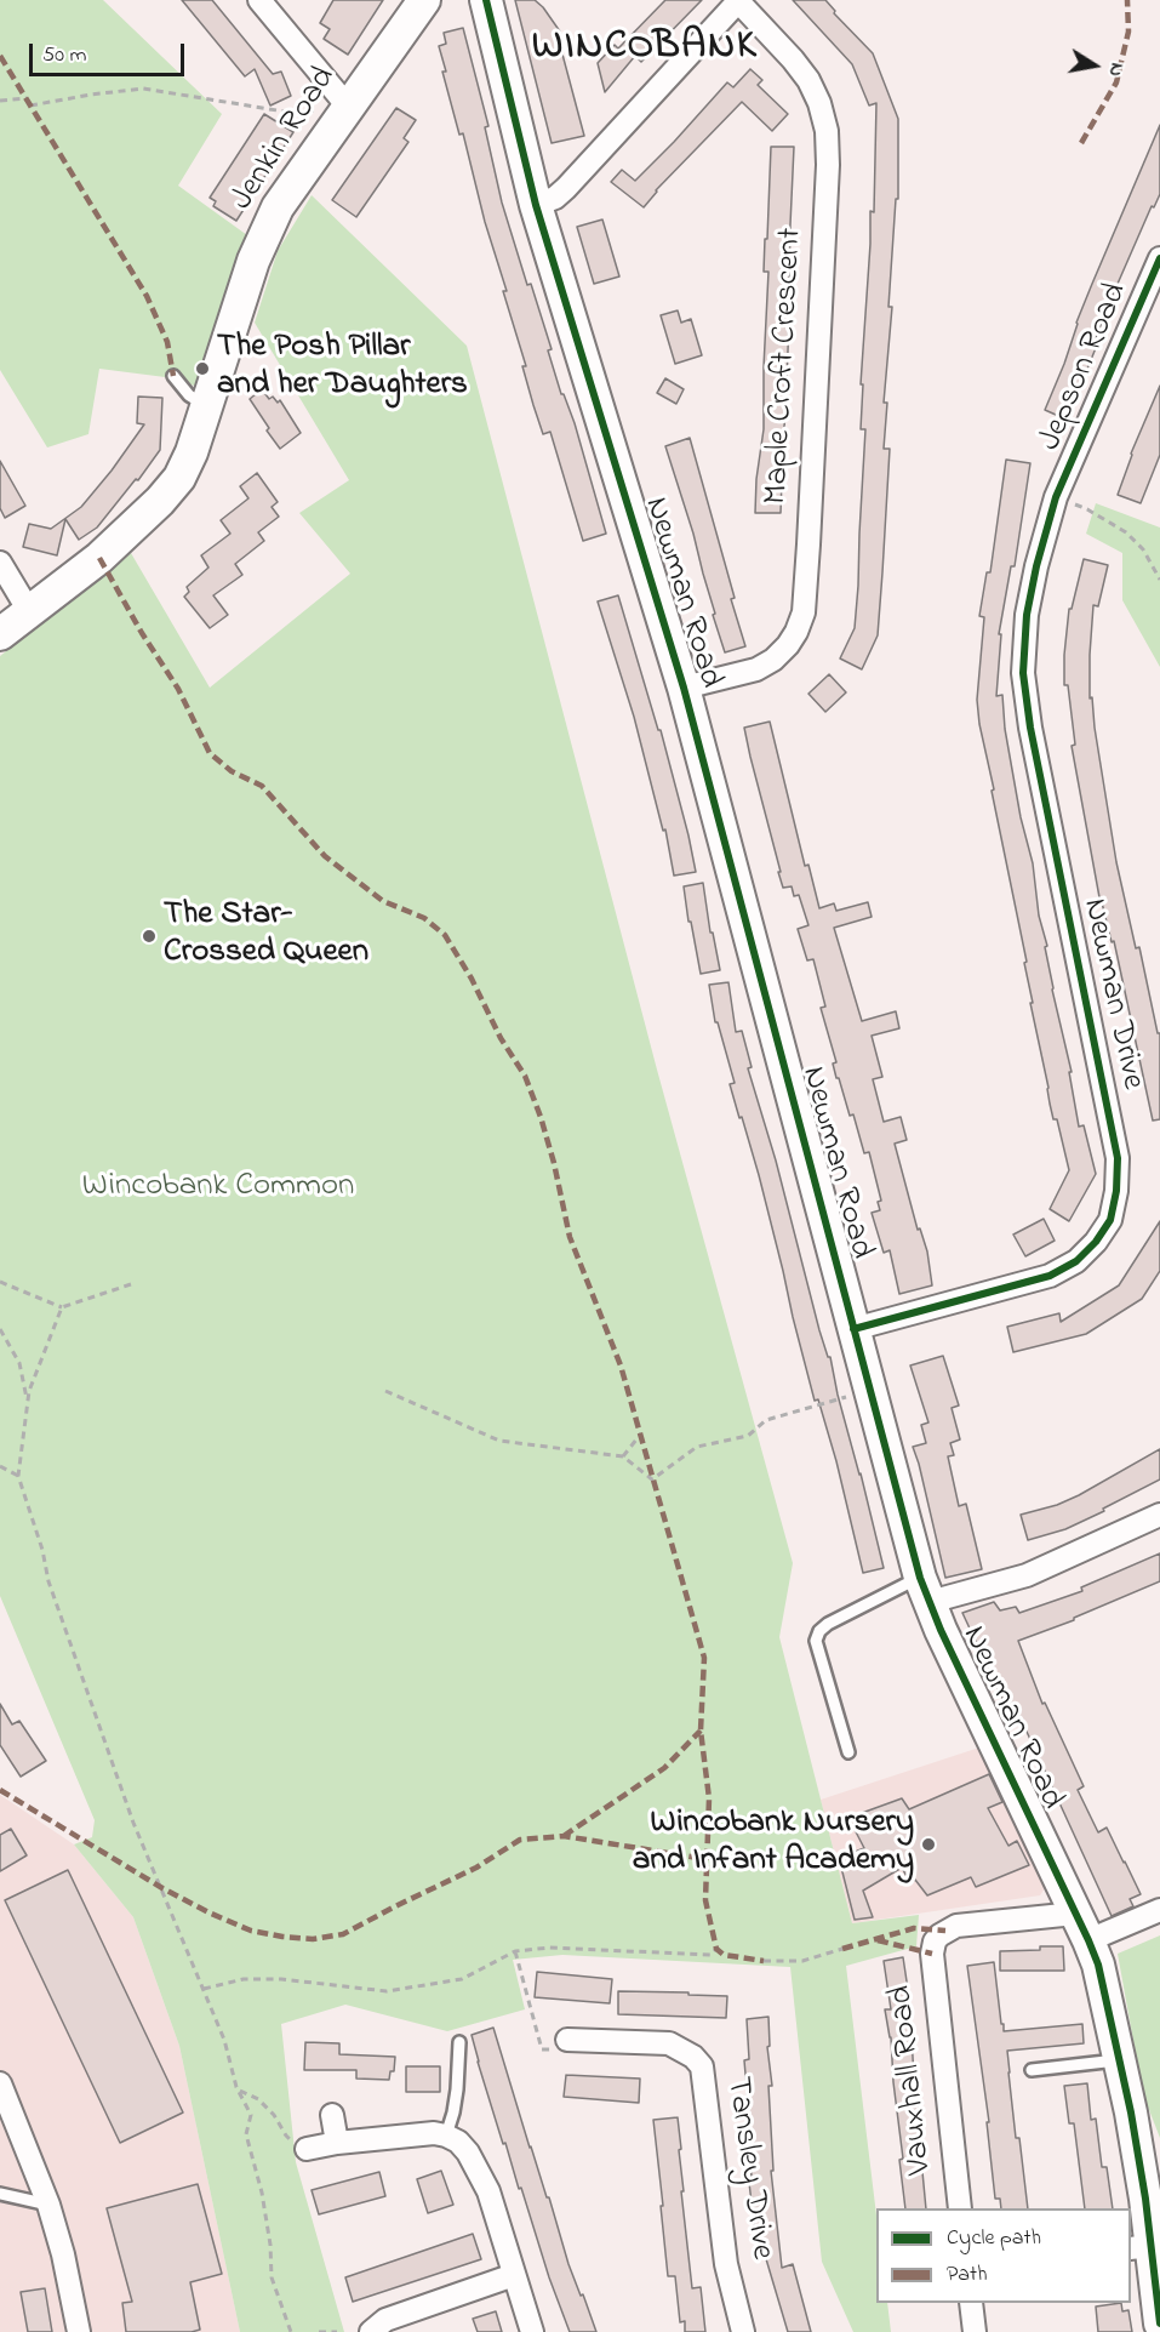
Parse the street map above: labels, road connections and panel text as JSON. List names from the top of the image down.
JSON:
{
  "streets": {
    "street": [
      "Jenkin Road",
      "Maple Croft Crescent",
      "Jepson Road",
      "Newman Road",
      "Newman Drive",
      "Vauxhall Road",
      "Tansley Drive"
    ]
  },
  "crossings": [
    ["Maple Croft Crescent", "Newman Road"],
    ["Jepson Road", "Newman Drive"],
    ["Newman Road", "Newman Drive"],
    ["Newman Road", "Vauxhall Road"]
  ],
  "districts": ["WINCOBANK"],
  "parks": ["Wincobank Common"],
  "places": ["The Posh Pillar and her Daughters", "The Star- Crossed Queen", "Wincobank Nursery and Infant Academy"],
  "legend": ["Cycle path", "Path"],
  "scale_bar": "50 m",
  "north": "right"
}
